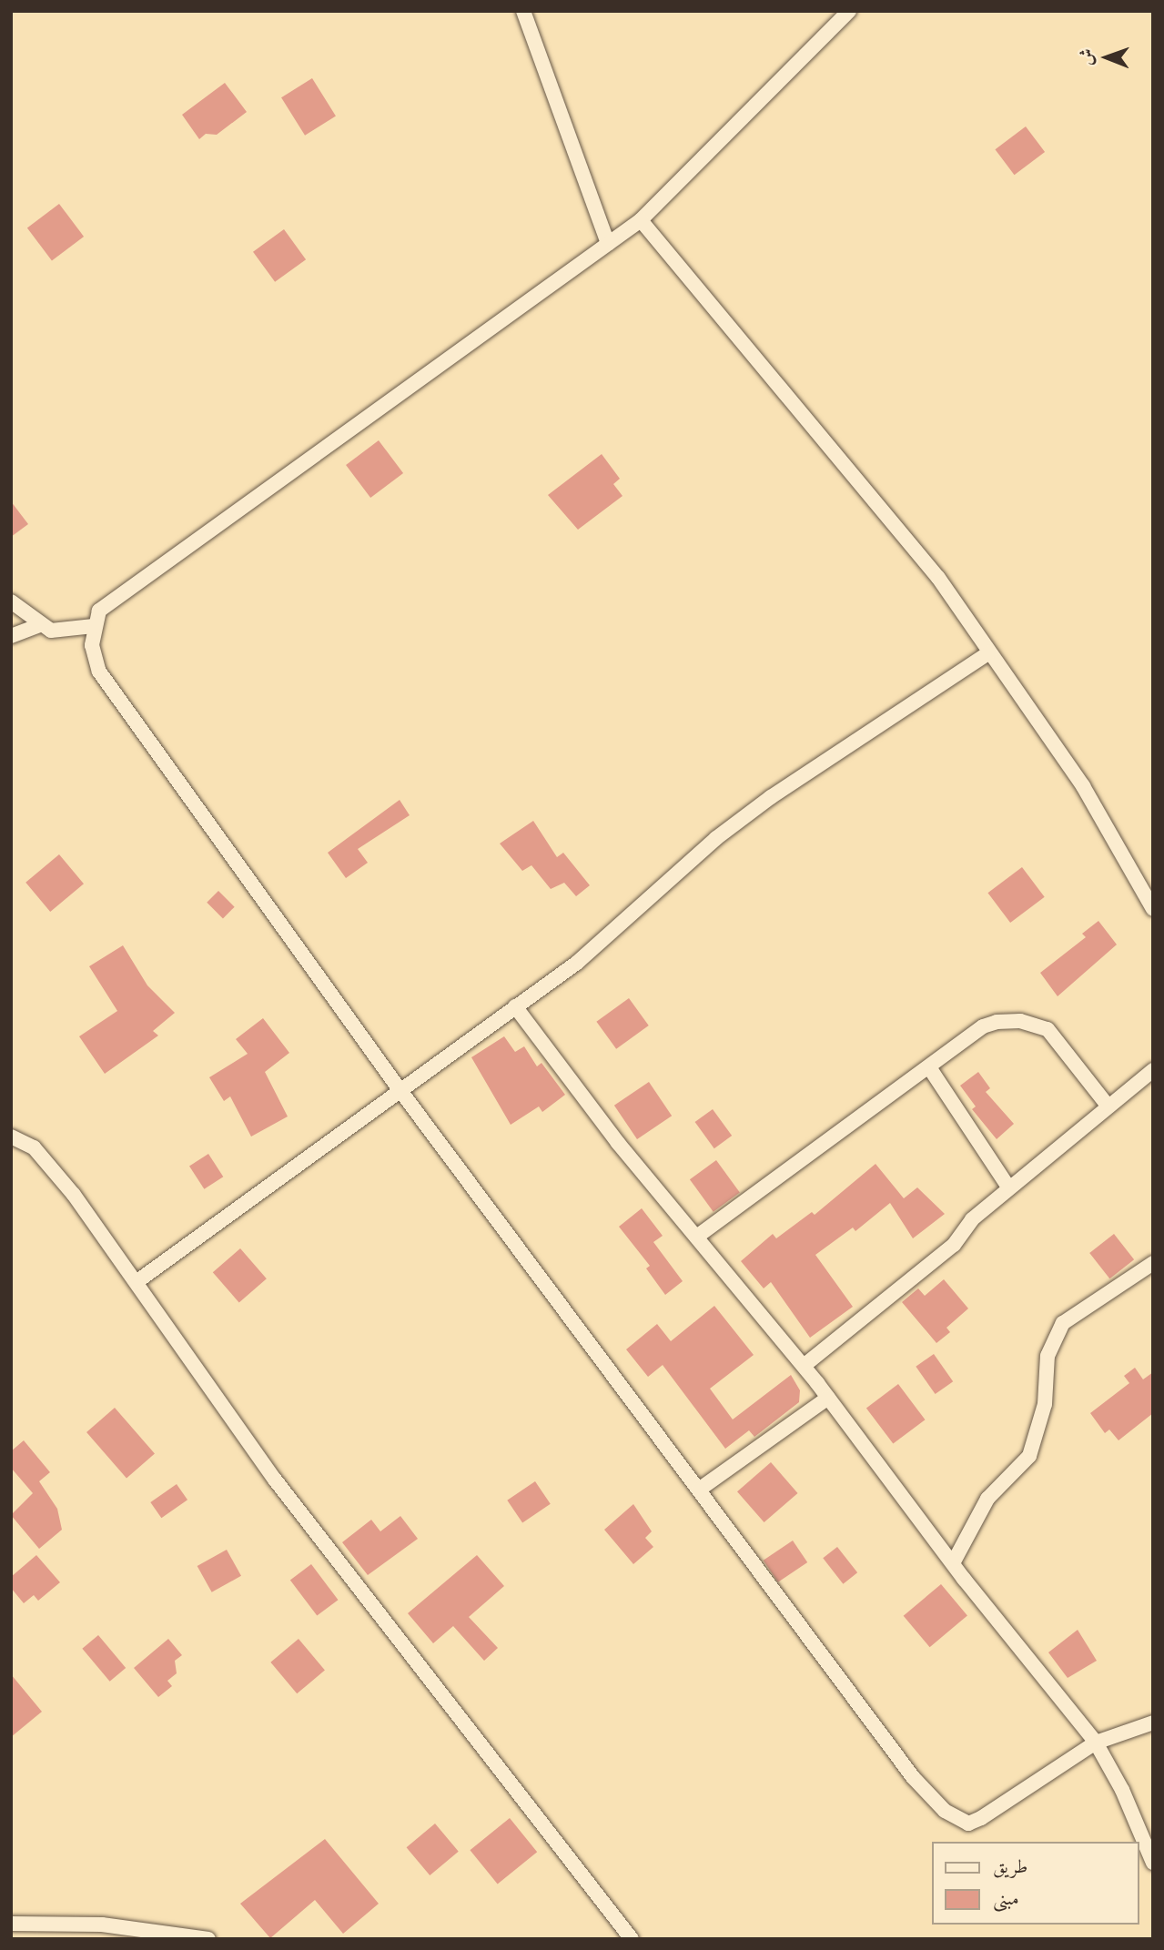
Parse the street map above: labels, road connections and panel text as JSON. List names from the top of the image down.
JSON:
{
  "legend": ["طريق", "مبنى"],
  "north": "left"
}
